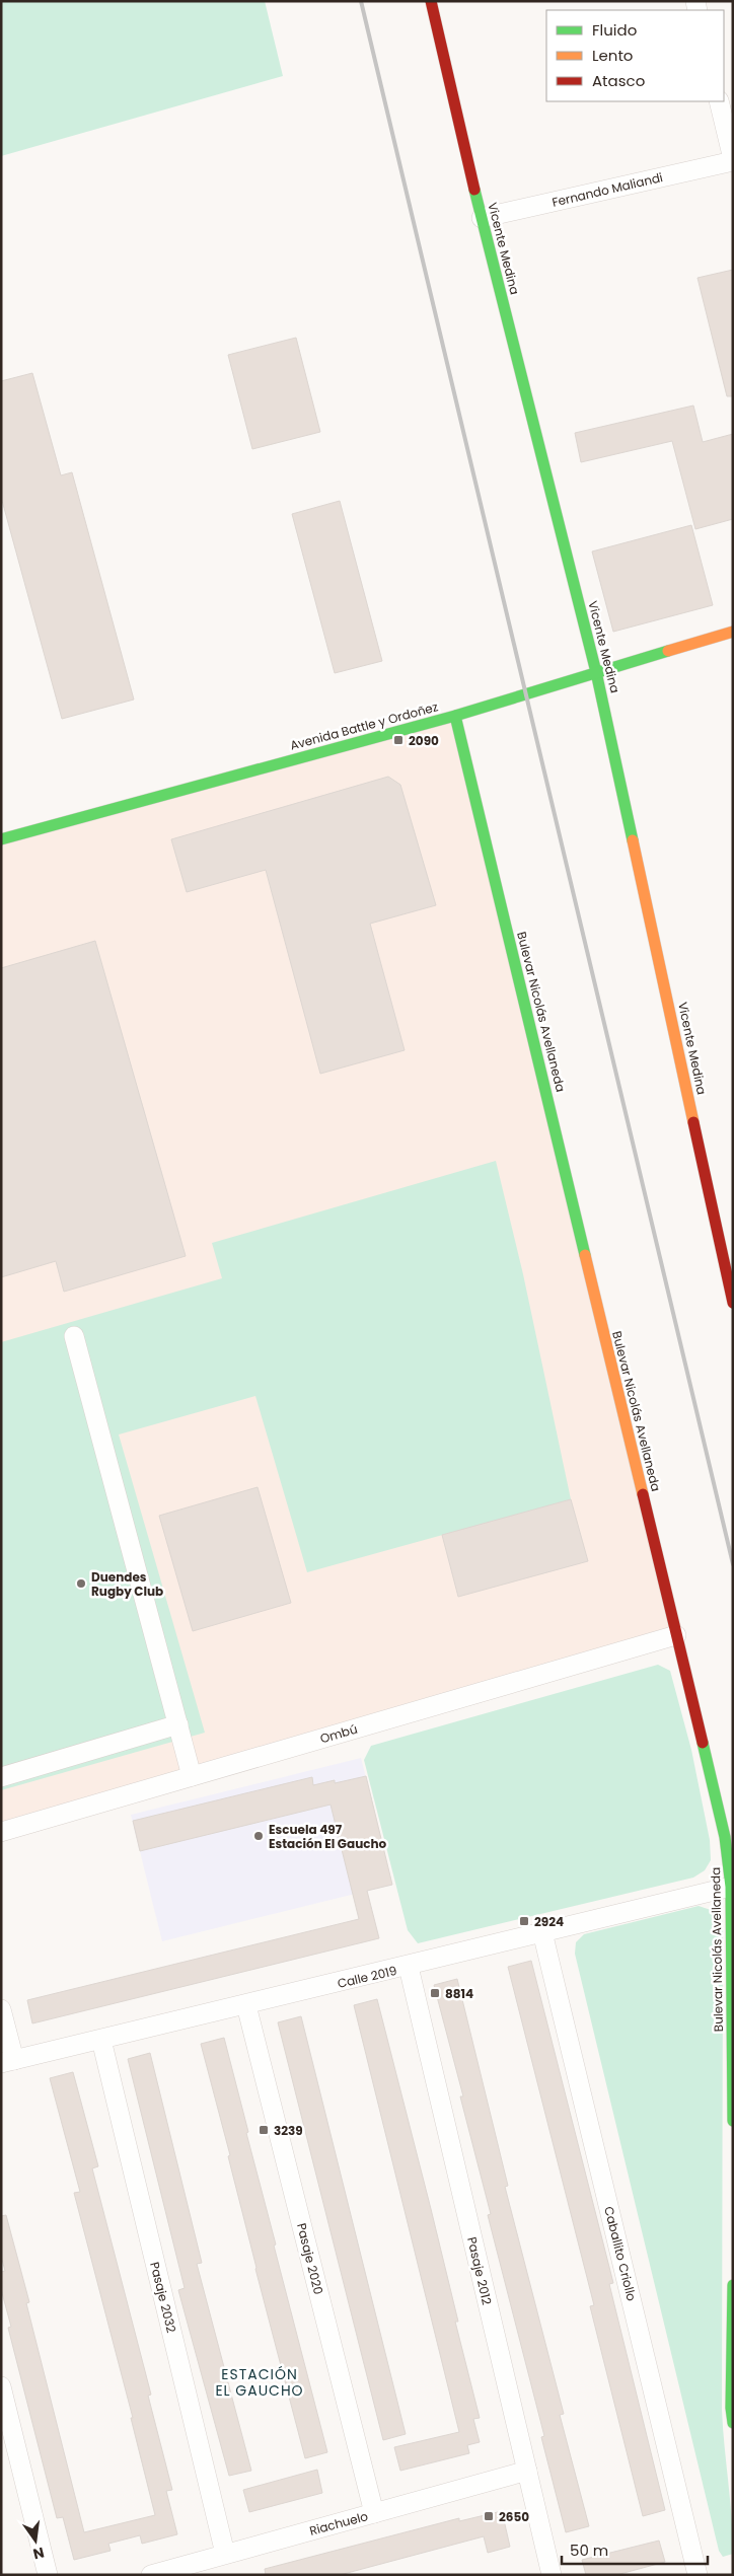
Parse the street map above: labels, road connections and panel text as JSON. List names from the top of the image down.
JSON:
{
  "streets": {
    "main road": ["Vicente Medina", "Avenida Battle y Ordoñez", "Bulevar Nicolás Avellaneda"],
    "street": [
      "Fernando Maliandi",
      "Ombú",
      "Calle 2019",
      "Caballito Criollo",
      "Pasaje 2020",
      "Pasaje 2012",
      "Pasaje 2032",
      "Riachuelo"
    ]
  },
  "crossings": [
    ["Fernando Maliandi", "Vicente Medina"],
    ["Vicente Medina", "Avenida Battle y Ordoñez"],
    ["Avenida Battle y Ordoñez", "Bulevar Nicolás Avellaneda"],
    ["Bulevar Nicolás Avellaneda", "Ombú"],
    ["Bulevar Nicolás Avellaneda", "Calle 2019"],
    ["Calle 2019", "Caballito Criollo"],
    ["Calle 2019", "Pasaje 2020"],
    ["Calle 2019", "Pasaje 2012"],
    ["Calle 2019", "Pasaje 2032"],
    ["Pasaje 2020", "Riachuelo"],
    ["Pasaje 2012", "Riachuelo"],
    ["Pasaje 2032", "Riachuelo"]
  ],
  "districts": ["ESTACIÓN EL GAUCHO"],
  "places": {
    "transit": [
      "2090",
      "2924",
      "8814",
      "3239",
      "2650"
    ],
    "other": ["Duendes Rugby Club", "Escuela 497 Estación El Gaucho"]
  },
  "legend": ["Fluido", "Lento", "Atasco"],
  "scale_bar": "50 m",
  "north": "bottom"
}
